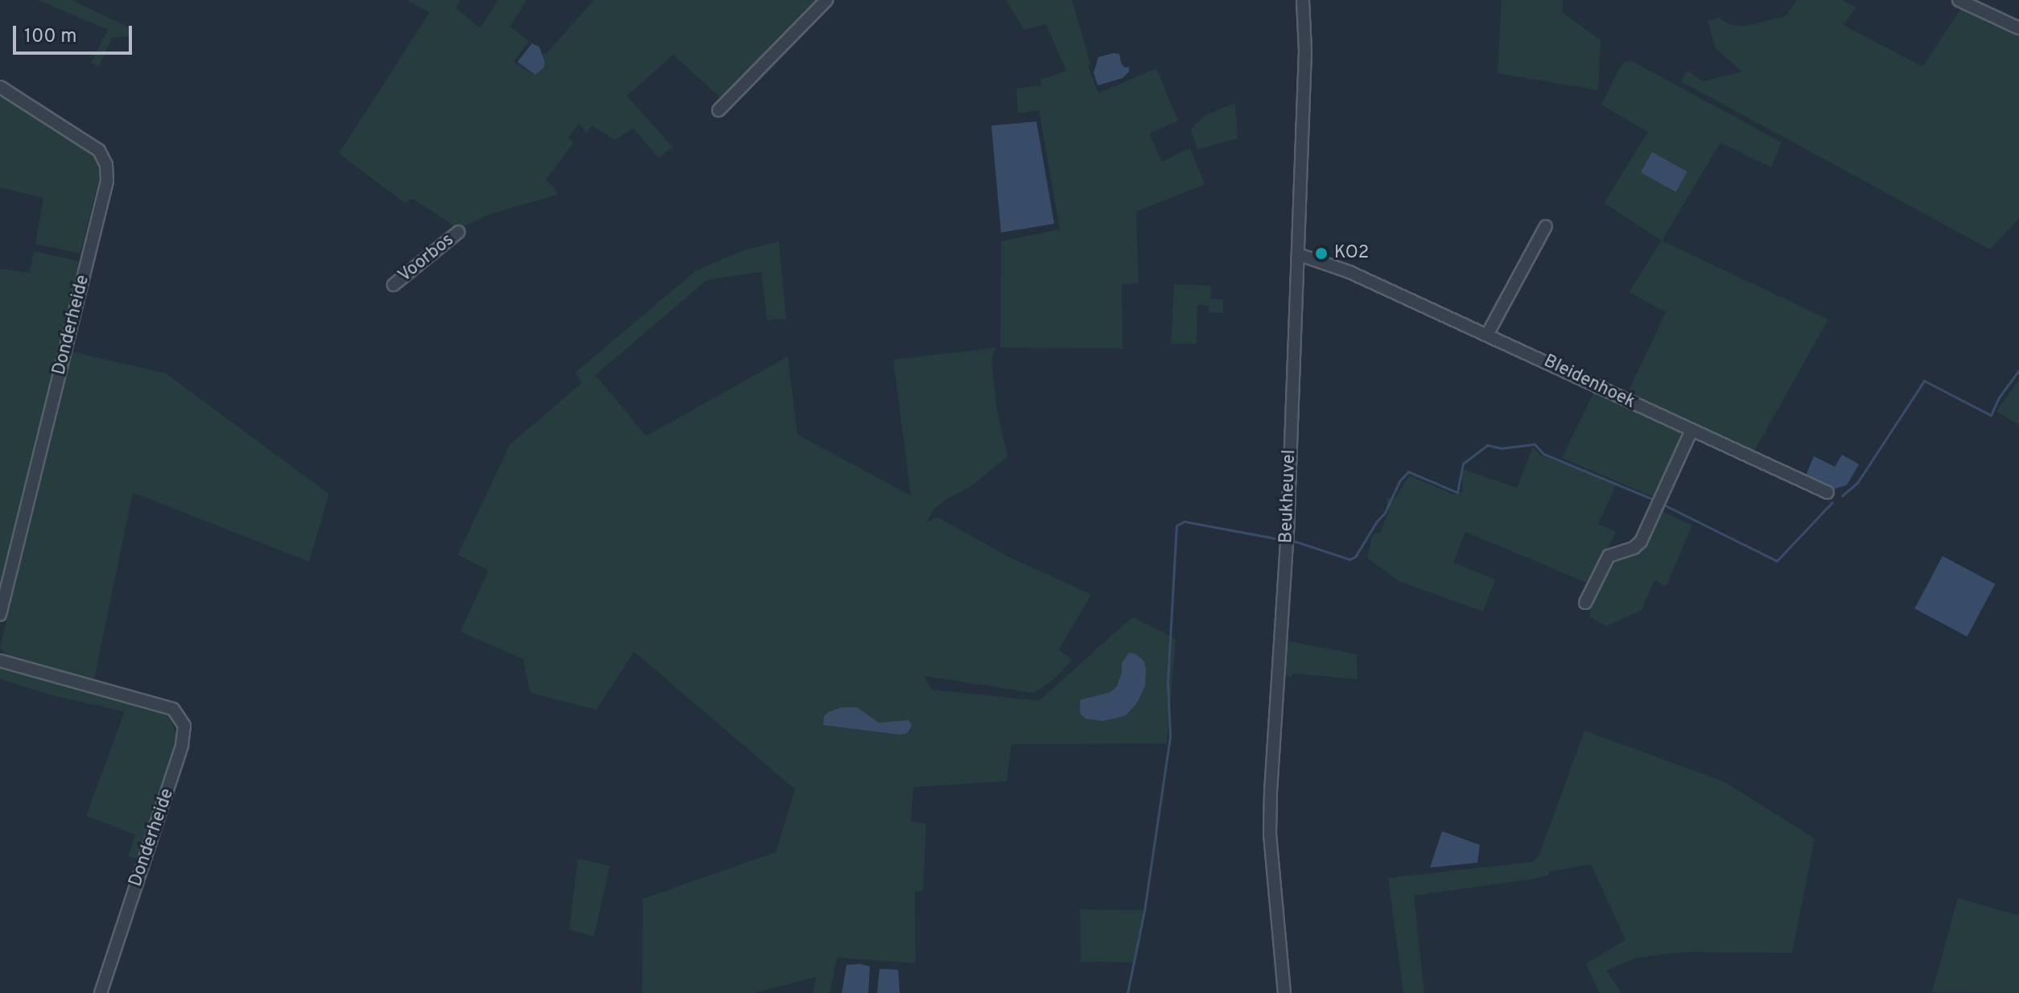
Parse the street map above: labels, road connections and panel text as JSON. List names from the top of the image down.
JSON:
{
  "streets": {
    "street": [
      "Voorbos",
      "Donderheide",
      "Bleidenhoek",
      "Beukheuvel"
    ]
  },
  "crossings": [
    ["Bleidenhoek", "Beukheuvel"]
  ],
  "places": ["KO2"],
  "scale_bar": "100 m"
}
